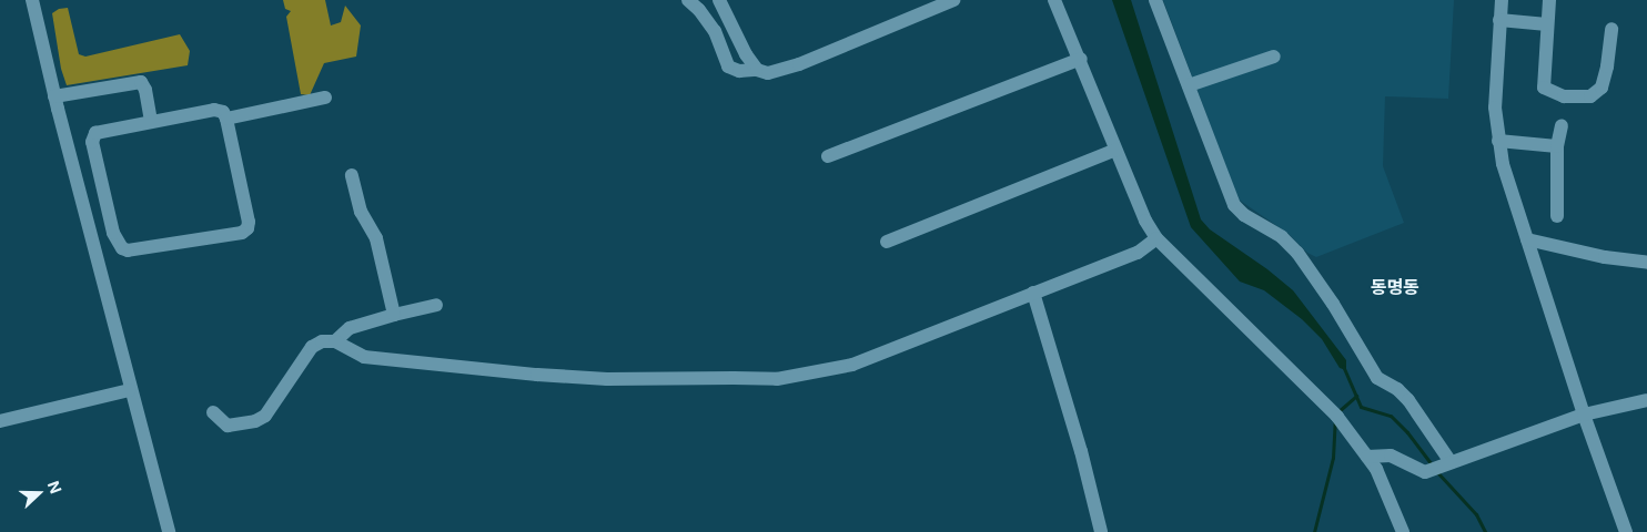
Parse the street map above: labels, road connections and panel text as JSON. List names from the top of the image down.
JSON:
{
  "districts": ["동명동"],
  "north": "right"
}
